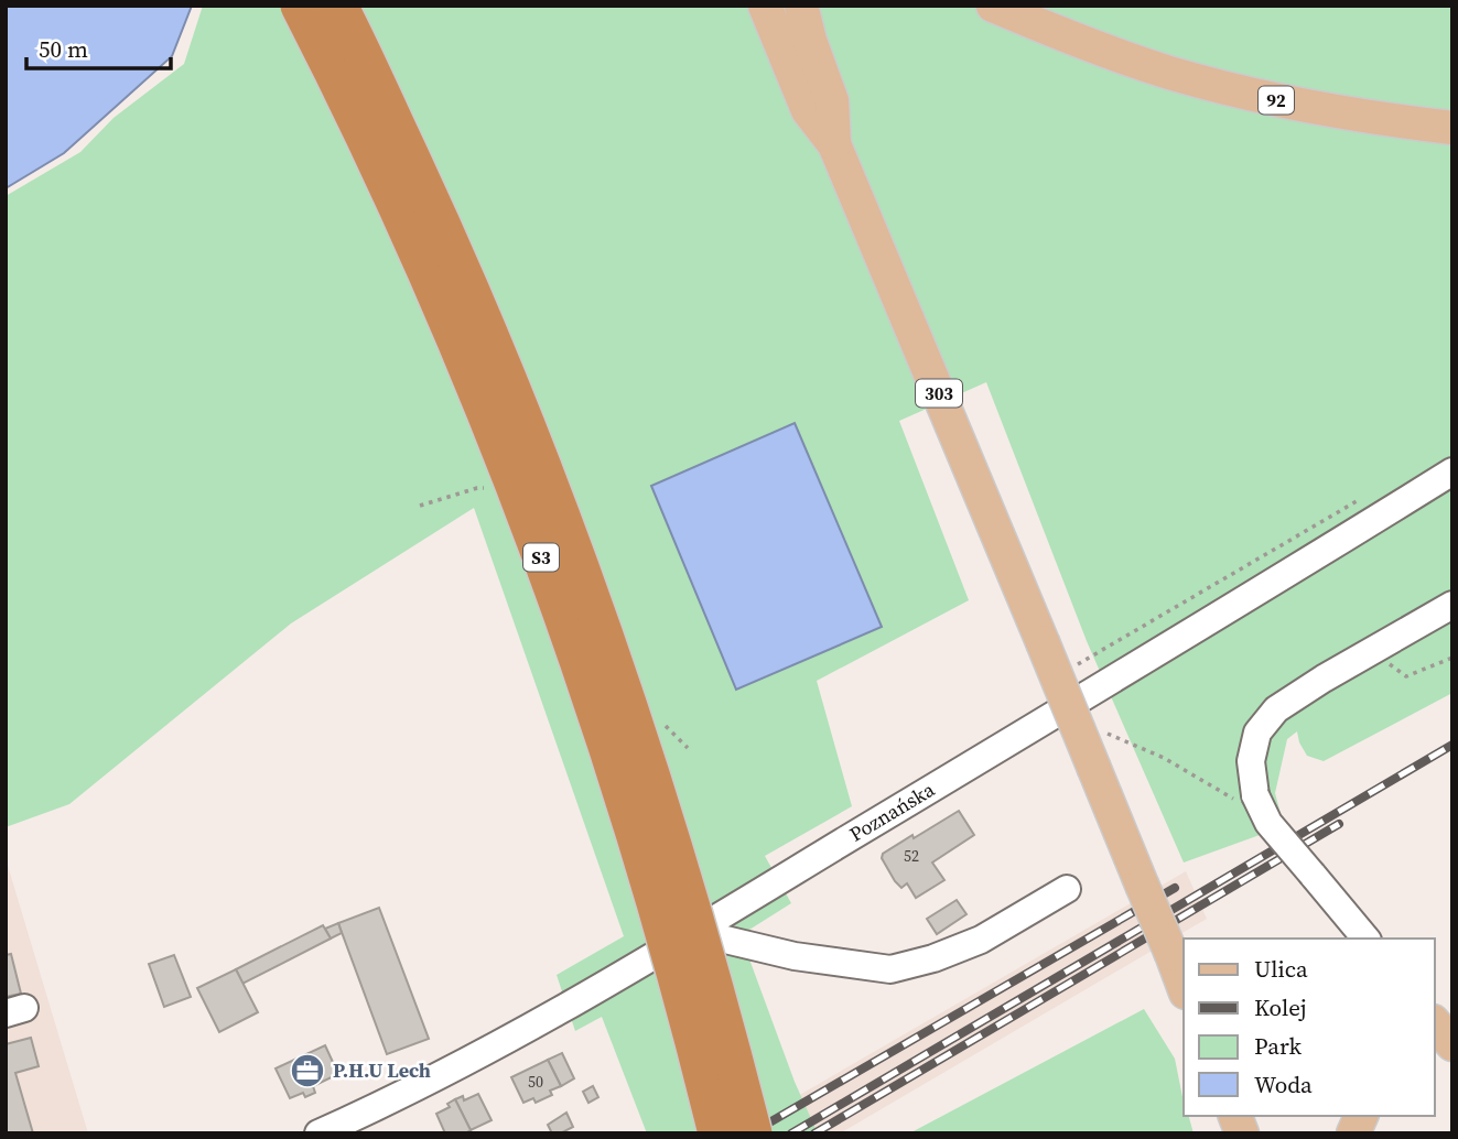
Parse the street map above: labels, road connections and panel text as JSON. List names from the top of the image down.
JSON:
{
  "streets": {
    "highway": ["S3"],
    "main road": ["92", "303"],
    "street": ["Poznańska"]
  },
  "places": {
    "office": ["P.H.U Lech"]
  },
  "house_numbers": ["52", "50"],
  "legend": [
    "Ulica",
    "Kolej",
    "Park",
    "Woda"
  ],
  "scale_bar": "50 m"
}
